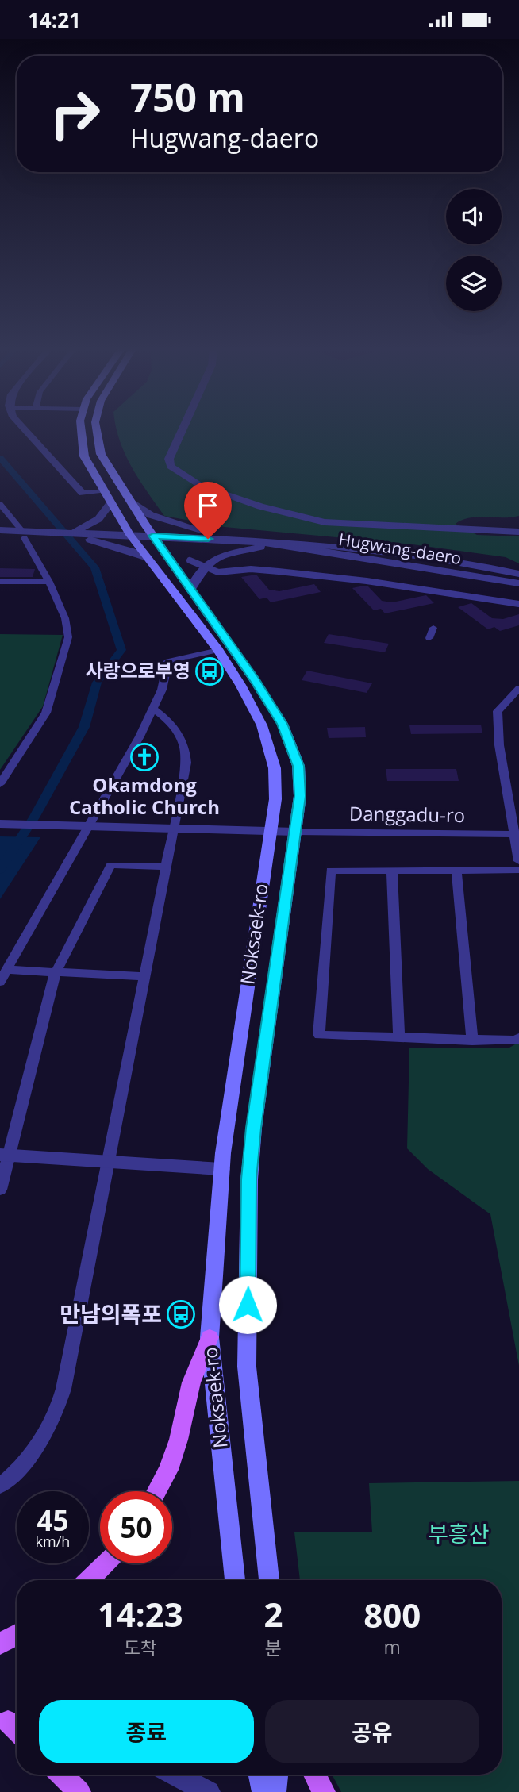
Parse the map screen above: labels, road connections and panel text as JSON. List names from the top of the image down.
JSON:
{
  "streets": {
    "main road": ["Noksaek-ro"],
    "street": ["Hugwang-daero", "Danggadu-ro"]
  },
  "crossings": [
    ["Hugwang-daero", "Noksaek-ro"],
    ["Danggadu-ro", "Noksaek-ro"]
  ],
  "parks": ["부흥산"],
  "places": {
    "bus stop": ["사랑으로부영", "만남의폭포"],
    "church": ["Okamdong Catholic Church"]
  },
  "page": {
    "status": "14:21",
    "turn": ["750 m", "Hugwang-daero"],
    "speed": "45 km/h",
    "limit": "50",
    "eta": [
      "14:23",
      "도착",
      "2",
      "분",
      "800",
      "m"
    ],
    "buttons": ["종료", "공유"]
  }
}
